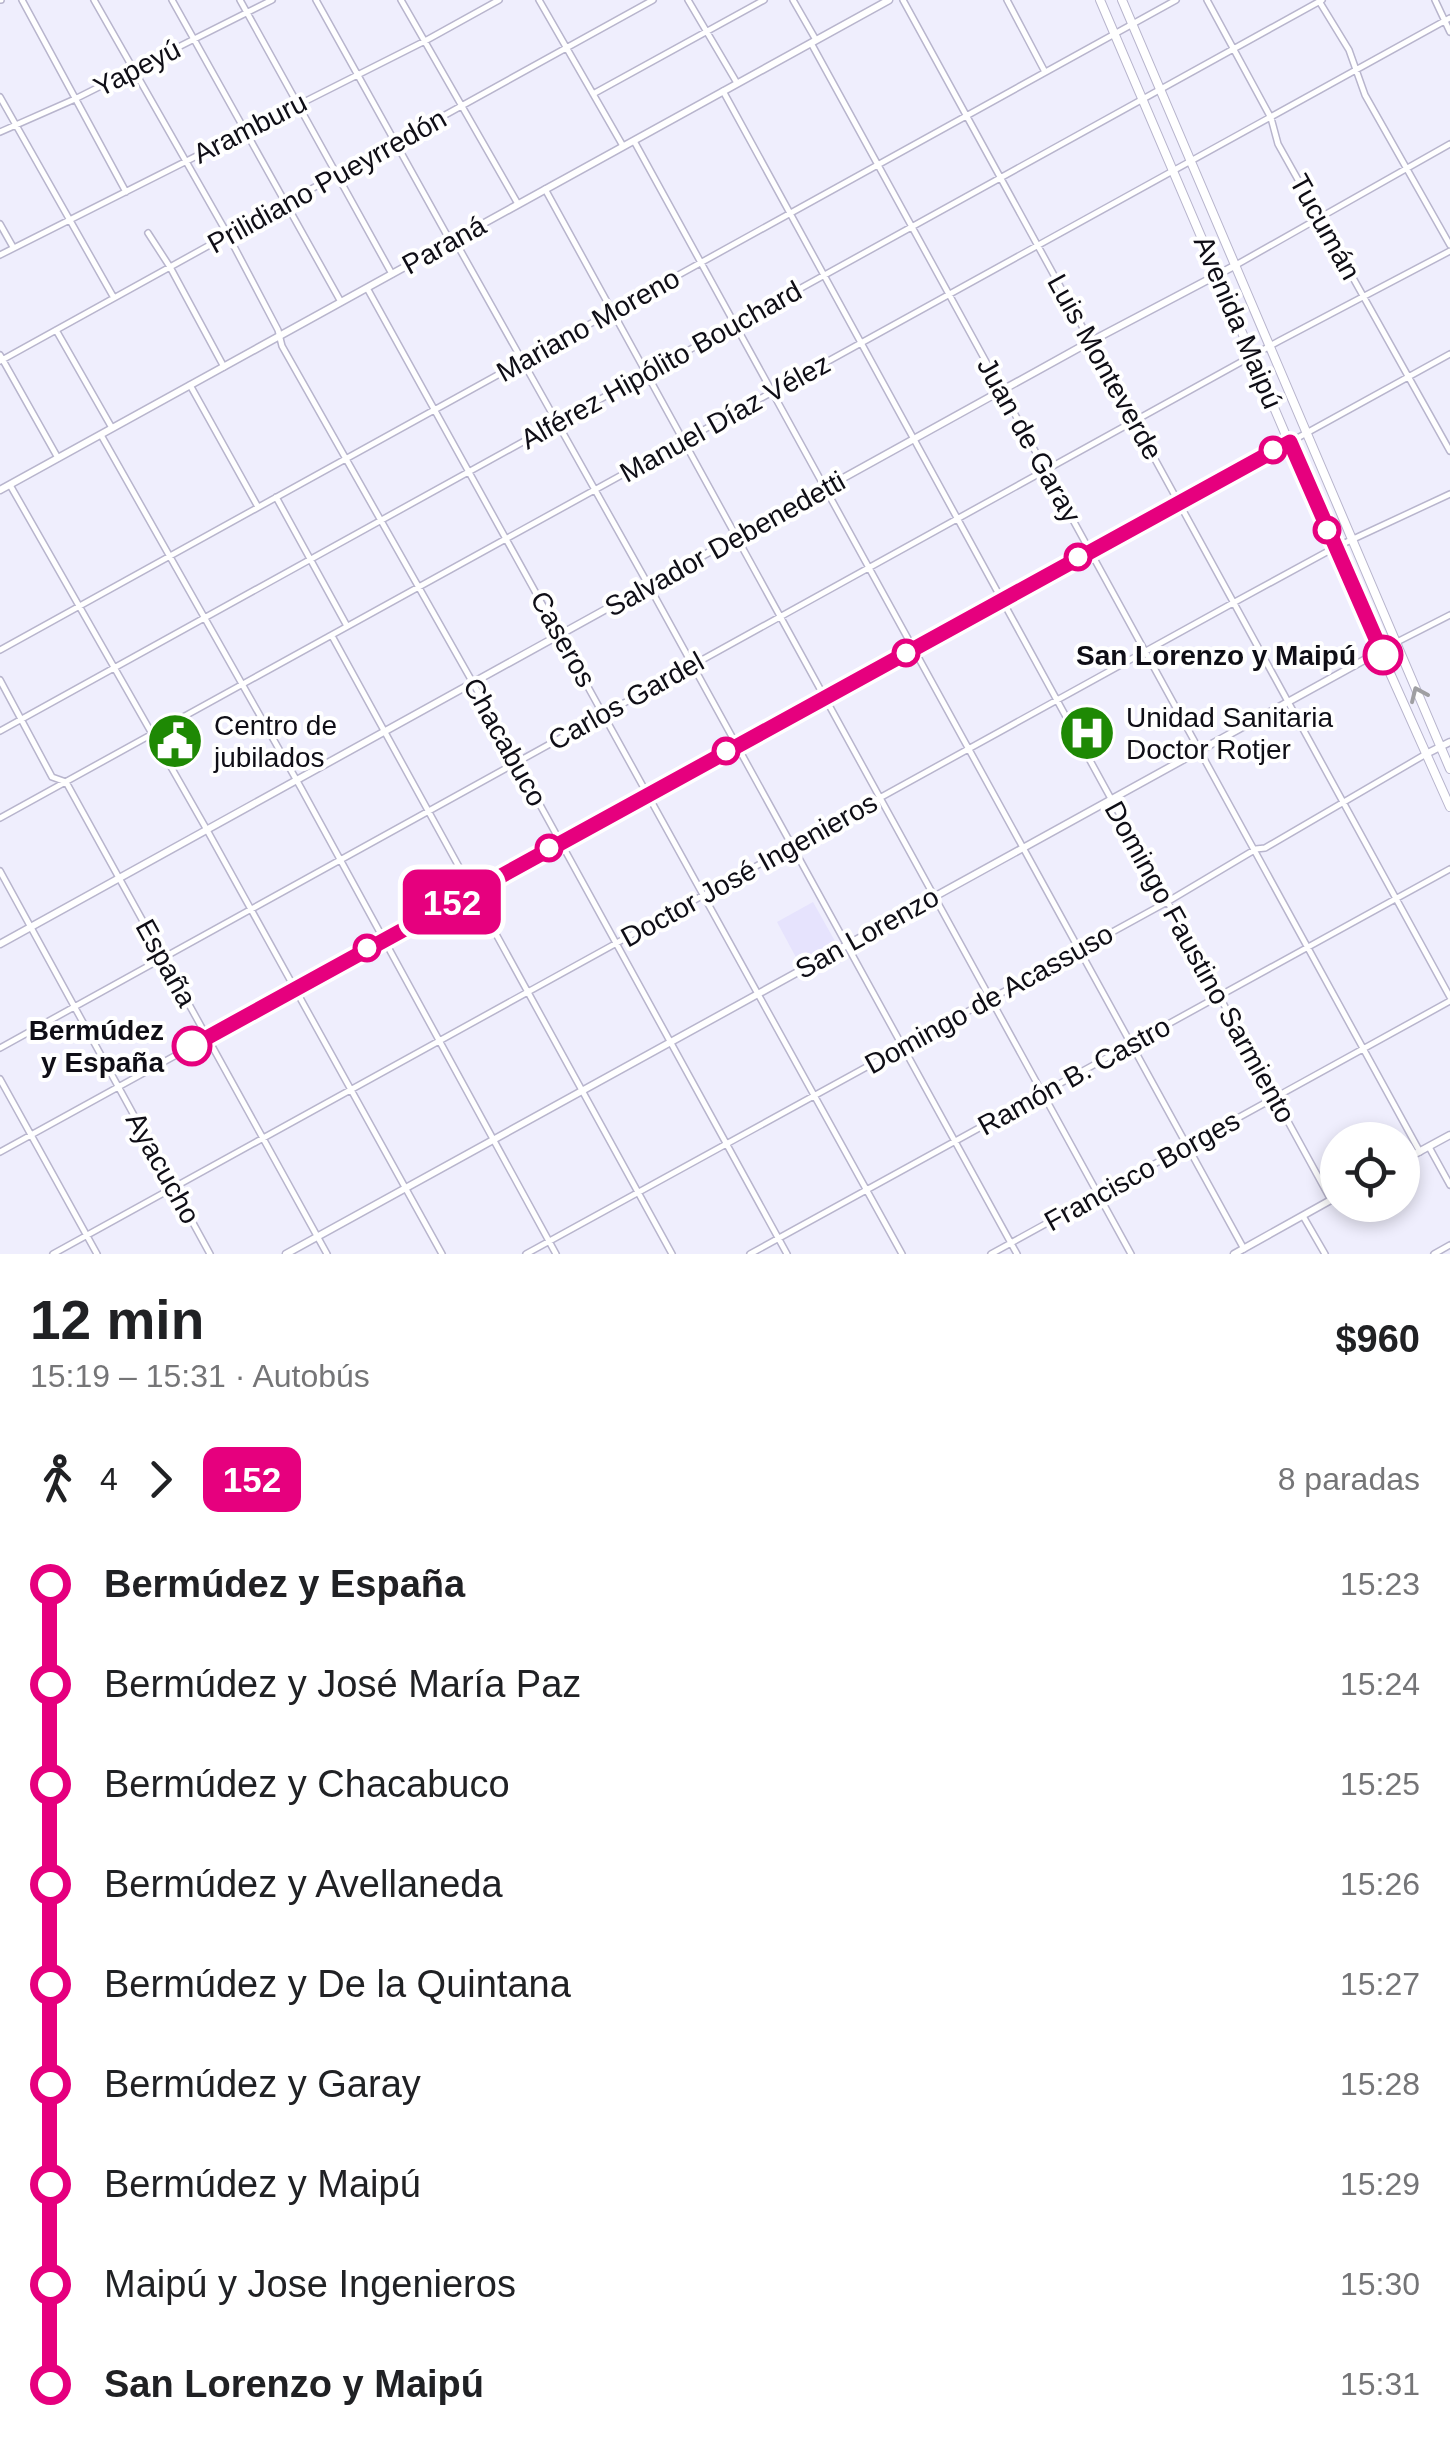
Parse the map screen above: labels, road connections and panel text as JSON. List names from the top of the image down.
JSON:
{
  "streets": {
    "main road": ["Avenida Maipú"],
    "street": [
      "Yapeyú",
      "Aramburu",
      "Prilidiano Pueyrredón",
      "Tucumán",
      "Paraná",
      "Mariano Moreno",
      "Alférez Hipólito Bouchard",
      "Luis Monteverde",
      "Manuel Díaz Vélez",
      "Juan de Garay",
      "Salvador Debenedetti",
      "Caseros",
      "Carlos Gardel",
      "Chacabuco",
      "Doctor José Ingenieros",
      "San Lorenzo",
      "Domingo Faustino Sarmiento",
      "España",
      "Domingo de Acassuso",
      "Ramón B. Castro",
      "Ayacucho",
      "Francisco Borges"
    ]
  },
  "crossings": [
    ["Yapeyú", "Chacabuco"],
    ["Aramburu", "Chacabuco"],
    ["Prilidiano Pueyrredón", "Chacabuco"],
    ["Tucumán", "Alférez Hipólito Bouchard"],
    ["Tucumán", "Manuel Díaz Vélez"],
    ["Tucumán", "Salvador Debenedetti"],
    ["Tucumán", "Carlos Gardel"],
    ["Paraná", "Juan de Garay"],
    ["Paraná", "Caseros"],
    ["Paraná", "Chacabuco"],
    ["Paraná", "Domingo Faustino Sarmiento"],
    ["Avenida Maipú", "Mariano Moreno"],
    ["Avenida Maipú", "Alférez Hipólito Bouchard"],
    ["Avenida Maipú", "Manuel Díaz Vélez"],
    ["Avenida Maipú", "Salvador Debenedetti"],
    ["Avenida Maipú", "Carlos Gardel"],
    ["Avenida Maipú", "Doctor José Ingenieros"],
    ["Avenida Maipú", "San Lorenzo"],
    ["Avenida Maipú", "Domingo de Acassuso"],
    ["Mariano Moreno", "Luis Monteverde"],
    ["Mariano Moreno", "Juan de Garay"],
    ["Mariano Moreno", "Caseros"],
    ["Mariano Moreno", "Chacabuco"],
    ["Mariano Moreno", "Domingo Faustino Sarmiento"],
    ["Alférez Hipólito Bouchard", "Luis Monteverde"],
    ["Alférez Hipólito Bouchard", "Juan de Garay"],
    ["Alférez Hipólito Bouchard", "Caseros"],
    ["Alférez Hipólito Bouchard", "Chacabuco"],
    ["Alférez Hipólito Bouchard", "Domingo Faustino Sarmiento"],
    ["Alférez Hipólito Bouchard", "España"],
    ["Luis Monteverde", "Manuel Díaz Vélez"],
    ["Luis Monteverde", "Salvador Debenedetti"],
    ["Luis Monteverde", "Carlos Gardel"],
    ["Luis Monteverde", "Doctor José Ingenieros"],
    ["Luis Monteverde", "San Lorenzo"],
    ["Luis Monteverde", "Domingo de Acassuso"],
    ["Luis Monteverde", "Ramón B. Castro"],
    ["Luis Monteverde", "Francisco Borges"],
    ["Manuel Díaz Vélez", "Juan de Garay"],
    ["Manuel Díaz Vélez", "Caseros"],
    ["Manuel Díaz Vélez", "Chacabuco"],
    ["Manuel Díaz Vélez", "Domingo Faustino Sarmiento"],
    ["Manuel Díaz Vélez", "España"],
    ["Juan de Garay", "Salvador Debenedetti"],
    ["Juan de Garay", "Carlos Gardel"],
    ["Juan de Garay", "Doctor José Ingenieros"],
    ["Juan de Garay", "San Lorenzo"],
    ["Juan de Garay", "Domingo de Acassuso"],
    ["Juan de Garay", "Ramón B. Castro"],
    ["Juan de Garay", "Francisco Borges"],
    ["Salvador Debenedetti", "Caseros"],
    ["Salvador Debenedetti", "Chacabuco"],
    ["Salvador Debenedetti", "Domingo Faustino Sarmiento"],
    ["Salvador Debenedetti", "España"],
    ["Salvador Debenedetti", "Ayacucho"],
    ["Caseros", "Carlos Gardel"],
    ["Caseros", "Doctor José Ingenieros"],
    ["Caseros", "San Lorenzo"],
    ["Caseros", "Domingo de Acassuso"],
    ["Caseros", "Ramón B. Castro"],
    ["Carlos Gardel", "Chacabuco"],
    ["Carlos Gardel", "Domingo Faustino Sarmiento"],
    ["Carlos Gardel", "España"],
    ["Carlos Gardel", "Ayacucho"],
    ["Chacabuco", "Doctor José Ingenieros"],
    ["Chacabuco", "San Lorenzo"],
    ["Chacabuco", "Domingo de Acassuso"],
    ["Chacabuco", "Ramón B. Castro"],
    ["Doctor José Ingenieros", "Domingo Faustino Sarmiento"],
    ["Doctor José Ingenieros", "España"],
    ["Doctor José Ingenieros", "Ayacucho"],
    ["San Lorenzo", "Domingo Faustino Sarmiento"],
    ["San Lorenzo", "España"],
    ["Domingo Faustino Sarmiento", "Domingo de Acassuso"],
    ["Domingo Faustino Sarmiento", "Ramón B. Castro"],
    ["Domingo Faustino Sarmiento", "Francisco Borges"]
  ],
  "places": {
    "other": ["San Lorenzo y Maipú", "Bermúdez y España"],
    "hospital": ["Unidad Sanitaria Doctor Rotjer"],
    "public building": ["Centro de jubilados"]
  },
  "lines": ["bus line 152"],
  "page": {
    "on_map": "152",
    "heading": ["12 min", "15:19 – 15:31 · Autobús", "$960"],
    "legs": ["4", "152", "8 paradas"],
    "list": [
      {
        "name": "Bermúdez y España",
        "value": "15:23"
      },
      {
        "name": "Bermúdez y José María Paz",
        "value": "15:24"
      },
      {
        "name": "Bermúdez y Chacabuco",
        "value": "15:25"
      },
      {
        "name": "Bermúdez y Avellaneda",
        "value": "15:26"
      },
      {
        "name": "Bermúdez y De la Quintana",
        "value": "15:27"
      },
      {
        "name": "Bermúdez y Garay",
        "value": "15:28"
      },
      {
        "name": "Bermúdez y Maipú",
        "value": "15:29"
      },
      {
        "name": "Maipú y Jose Ingenieros",
        "value": "15:30"
      },
      {
        "name": "San Lorenzo y Maipú",
        "value": "15:31"
      }
    ]
  }
}
